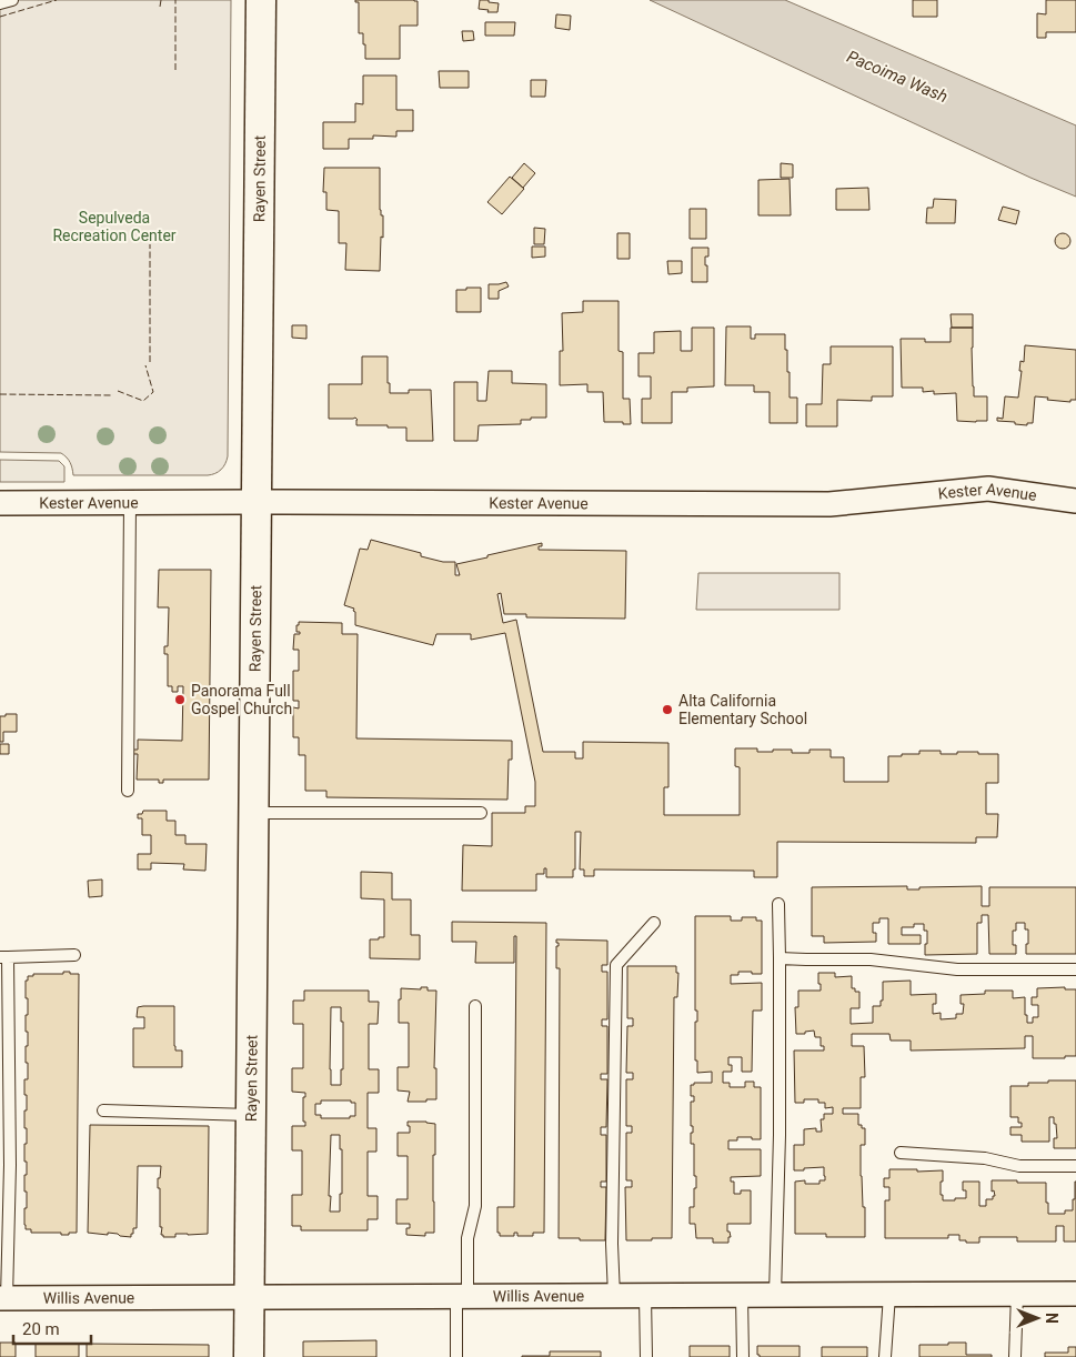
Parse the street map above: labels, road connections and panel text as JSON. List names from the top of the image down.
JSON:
{
  "streets": {
    "street": ["Rayen Street", "Kester Avenue", "Willis Avenue"]
  },
  "crossings": [
    ["Rayen Street", "Kester Avenue"],
    ["Rayen Street", "Willis Avenue"]
  ],
  "water": ["Pacoima Wash"],
  "parks": ["Sepulveda Recreation Center"],
  "places": ["Panorama Full Gospel Church", "Alta California Elementary School"],
  "scale_bar": "20 m",
  "north": "right"
}
